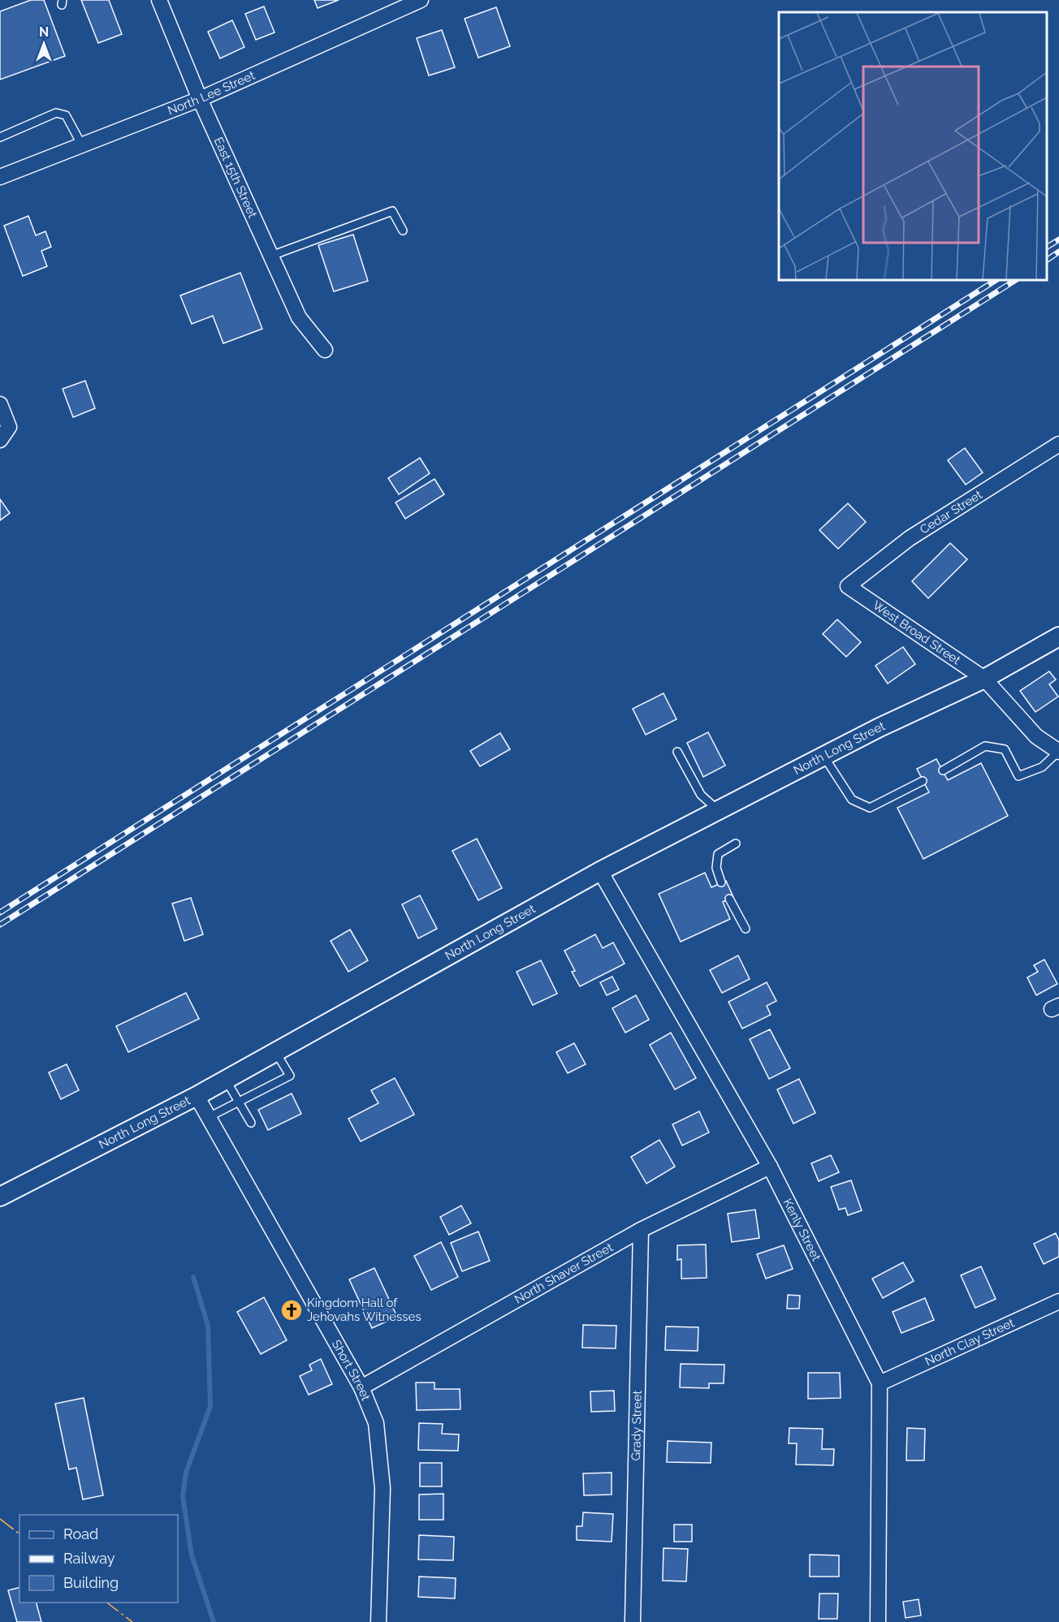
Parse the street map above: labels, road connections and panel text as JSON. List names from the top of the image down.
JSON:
{
  "streets": {
    "street": [
      "North Lee Street",
      "East 15th Street",
      "Cedar Street",
      "West Broad Street",
      "North Long Street",
      "Kenly Street",
      "North Shaver Street",
      "North Clay Street",
      "Short Street",
      "Grady Street"
    ]
  },
  "crossings": [
    ["North Lee Street", "East 15th Street"],
    ["Cedar Street", "West Broad Street"],
    ["West Broad Street", "North Long Street"],
    ["North Long Street", "Kenly Street"],
    ["North Long Street", "Short Street"],
    ["Kenly Street", "North Shaver Street"],
    ["Kenly Street", "North Clay Street"],
    ["North Shaver Street", "Short Street"],
    ["North Shaver Street", "Grady Street"]
  ],
  "places": {
    "church": ["Kingdom Hall of Jehovahs Witnesses"]
  },
  "legend": ["Road", "Railway", "Building"],
  "north": "top"
}
